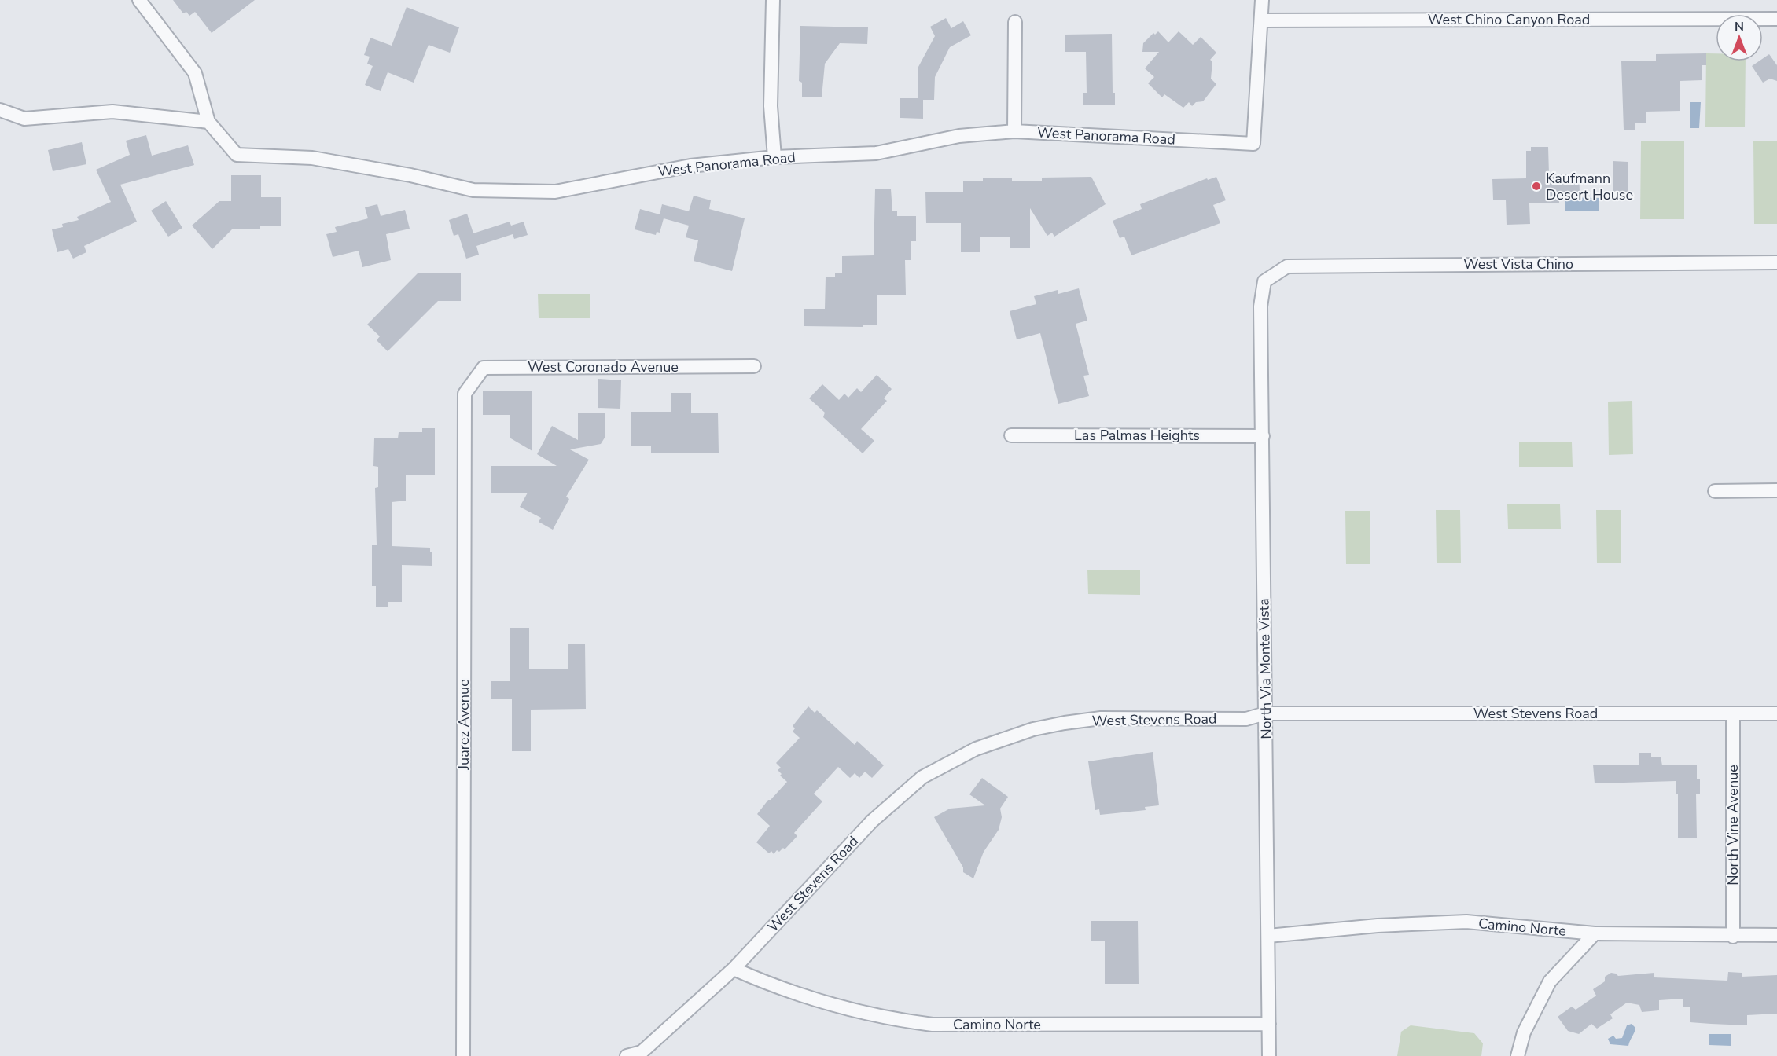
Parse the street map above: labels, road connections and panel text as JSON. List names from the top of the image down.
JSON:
{
  "streets": {
    "street": [
      "West Chino Canyon Road",
      "West Panorama Road",
      "West Vista Chino",
      "West Coronado Avenue",
      "Las Palmas Heights",
      "North Via Monte Vista",
      "West Stevens Road",
      "Juarez Avenue",
      "North Vine Avenue",
      "Camino Norte"
    ]
  },
  "crossings": [
    ["West Chino Canyon Road", "West Panorama Road"],
    ["West Vista Chino", "North Via Monte Vista"],
    ["West Coronado Avenue", "Juarez Avenue"],
    ["Las Palmas Heights", "North Via Monte Vista"],
    ["North Via Monte Vista", "West Stevens Road"],
    ["North Via Monte Vista", "Camino Norte"],
    ["West Stevens Road", "North Vine Avenue"],
    ["West Stevens Road", "Camino Norte"],
    ["North Vine Avenue", "Camino Norte"]
  ],
  "places": ["Kaufmann Desert House"],
  "north": "top"
}
